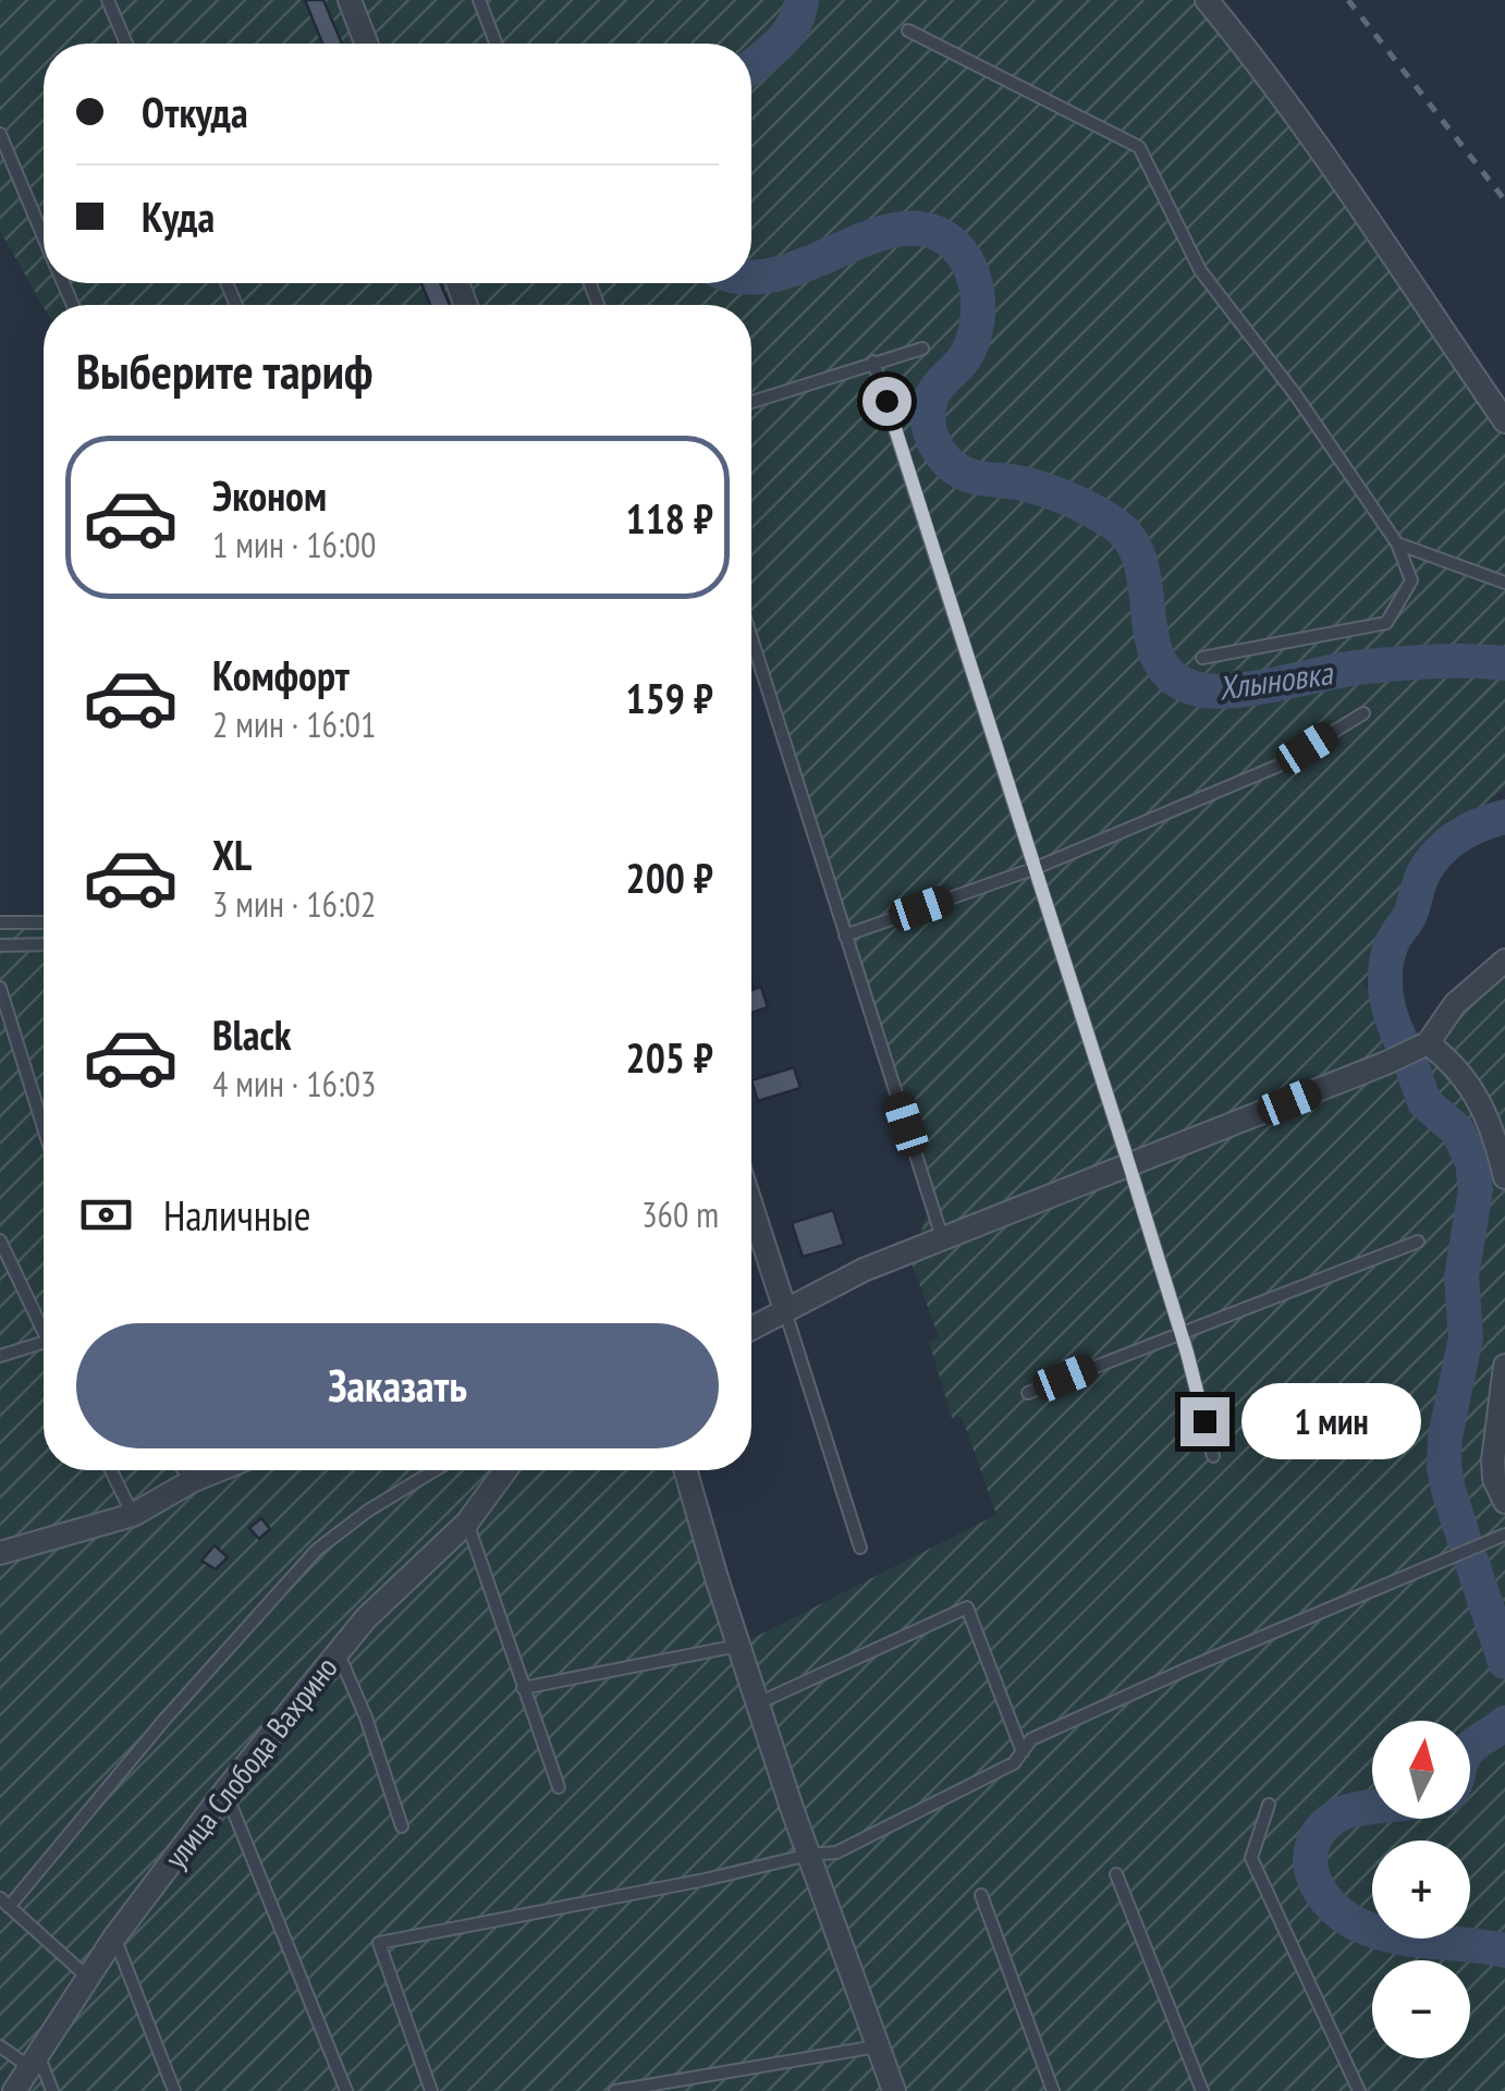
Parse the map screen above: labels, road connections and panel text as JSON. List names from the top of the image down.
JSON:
{
  "streets": {
    "street": ["улица Слобода Вахрино"]
  },
  "water": ["Хлыновка"],
  "north": "top",
  "page": {
    "banner": ["Откуда", "Куда"],
    "heading": "Выберите тариф",
    "list": [
      {
        "name": "Эконом",
        "note": "1 мин · 16:00",
        "value": "118 ₽"
      },
      {
        "name": "Комфорт",
        "note": "2 мин · 16:01",
        "value": "159 ₽"
      },
      {
        "name": "XL",
        "note": "3 мин · 16:02",
        "value": "200 ₽"
      },
      {
        "name": "Black",
        "note": "4 мин · 16:03",
        "value": "205 ₽"
      }
    ],
    "pay": ["Наличные", "360 m"],
    "buttons": "Заказать",
    "bubble": "1 мин",
    "map_buttons": ["+", "−"]
  }
}
